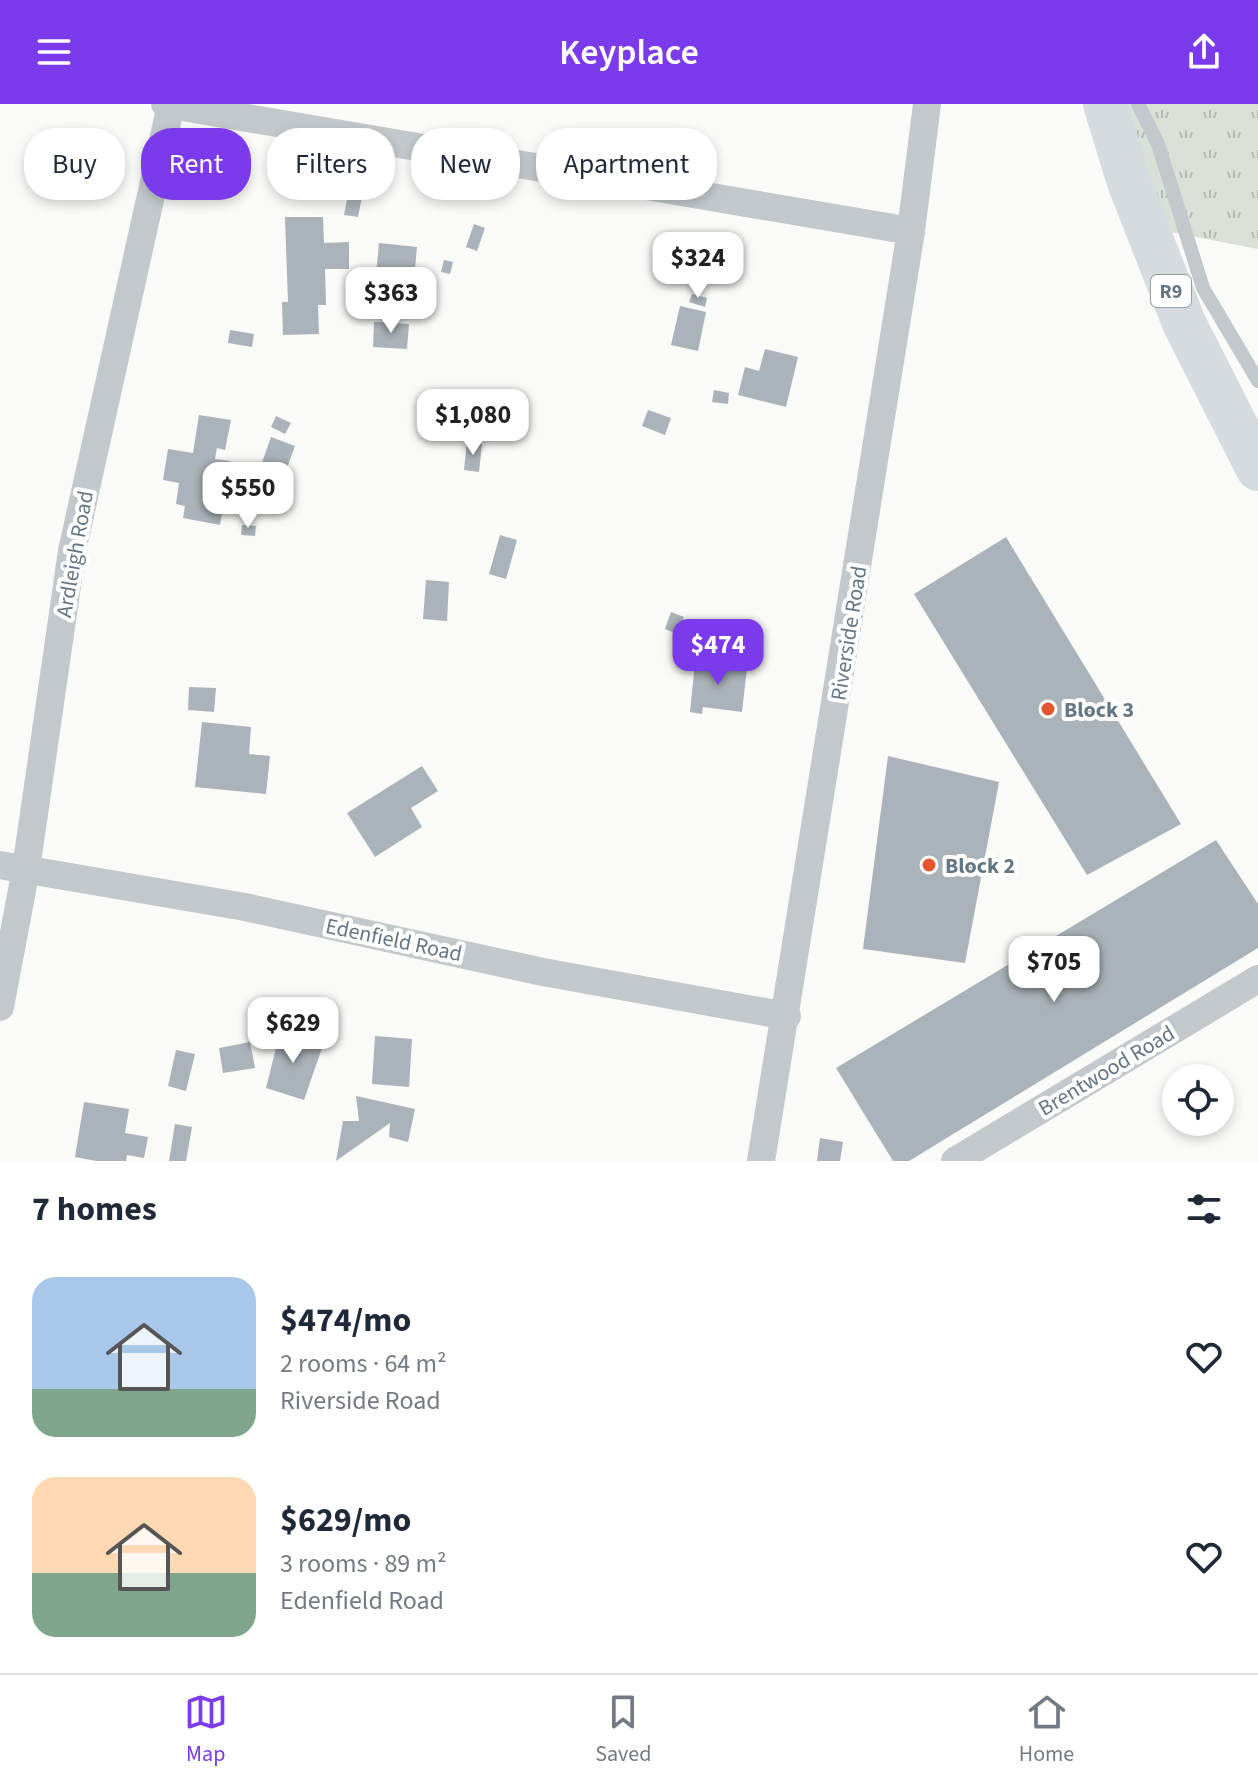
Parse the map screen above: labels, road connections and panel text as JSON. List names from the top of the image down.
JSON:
{
  "streets": {
    "highway": ["R9"],
    "street": [
      "Ardleigh Road",
      "Riverside Road",
      "Edenfield Road",
      "Brentwood Road"
    ]
  },
  "crossings": [
    ["Ardleigh Road", "Edenfield Road"],
    ["Riverside Road", "Edenfield Road"]
  ],
  "places": ["Block 3", "Block 2"],
  "page": {
    "header": "Keyplace",
    "chip": [
      "Buy",
      "Rent",
      "Filters",
      "New",
      "Apartment"
    ],
    "price": [
      "$324",
      "$363",
      "$1,080",
      "$550",
      "$474",
      "$705",
      "$629"
    ],
    "heading": "7 homes",
    "list": [
      {
        "name": "$474/mo",
        "note": "2 rooms · 64 m² · Riverside Road"
      },
      {
        "name": "$629/mo",
        "note": "3 rooms · 89 m² · Edenfield Road"
      }
    ],
    "tabs": ["Map", "Saved", "Home"]
  }
}
